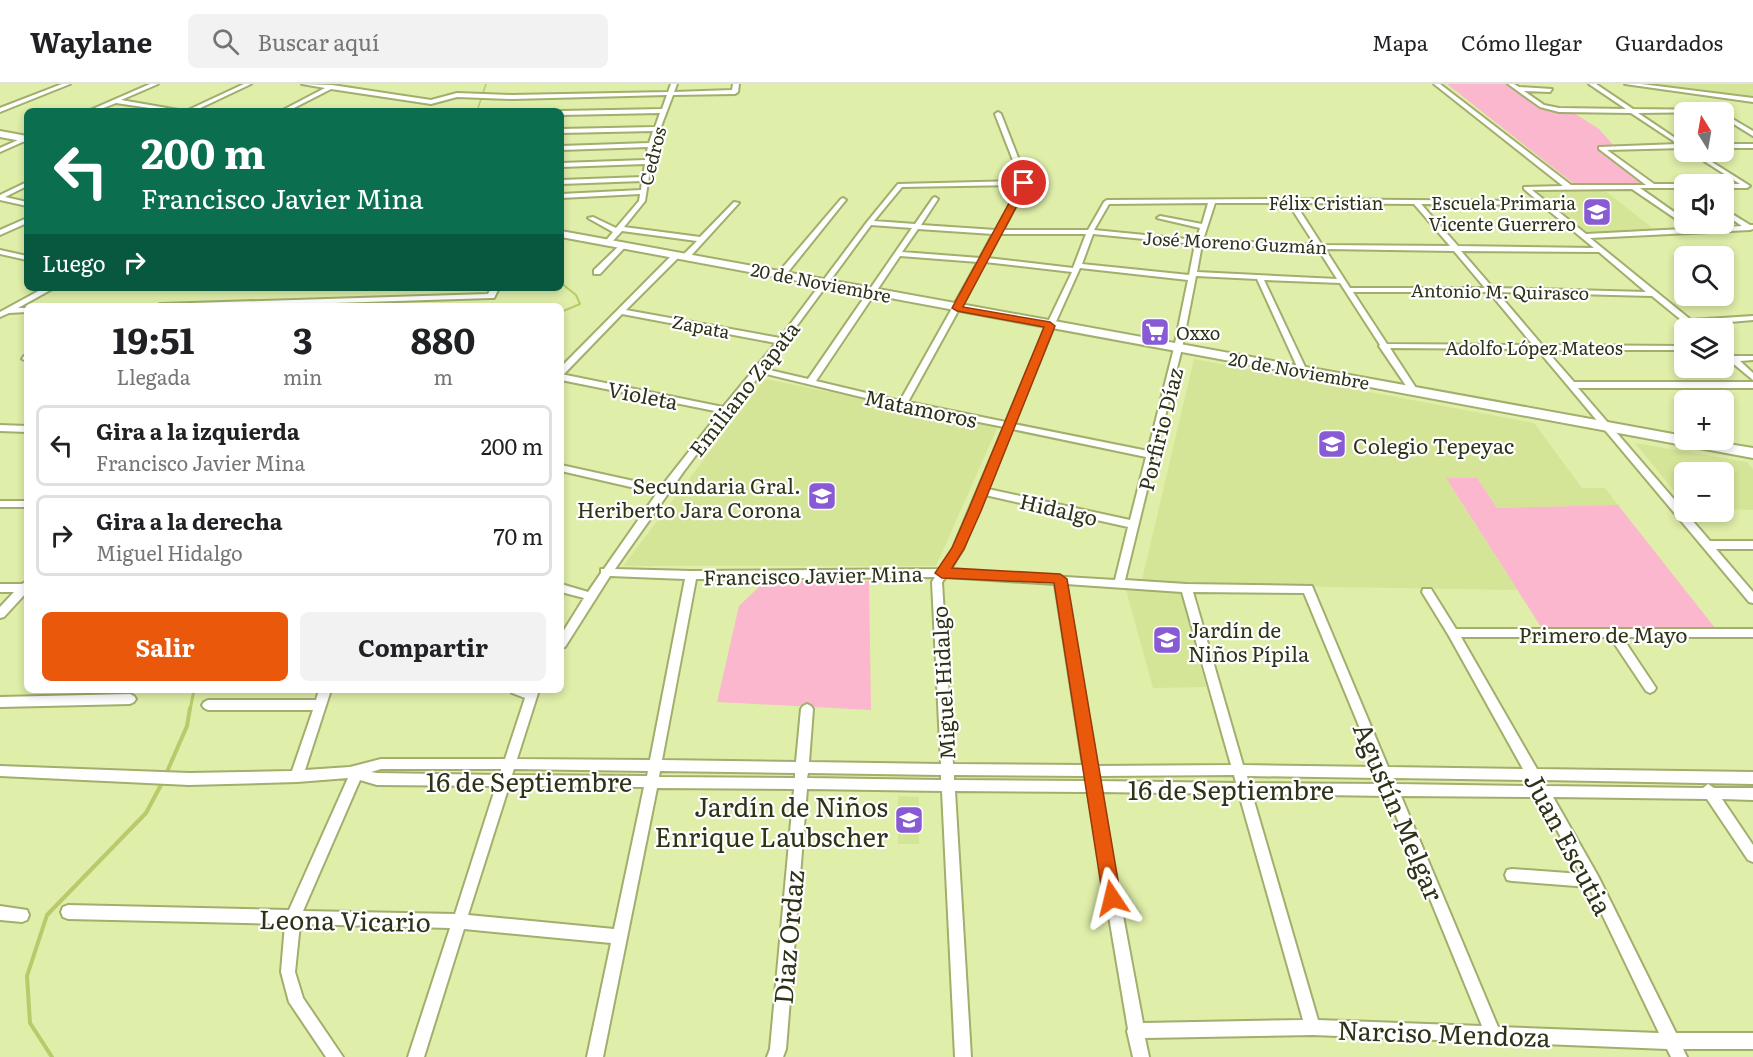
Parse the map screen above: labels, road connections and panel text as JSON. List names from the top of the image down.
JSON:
{
  "streets": {
    "main road": ["20 de Noviembre"],
    "street": [
      "Cedros",
      "Félix Cristian",
      "José Moreno Guzmán",
      "Antonio M. Quirasco",
      "Zapata",
      "Adolfo López Mateos",
      "Emiliano Zapata",
      "Violeta",
      "Matamoros",
      "Porfirio Díaz",
      "Hidalgo",
      "Francisco Javier Mina",
      "Primero de Mayo",
      "Miguel Hidalgo",
      "16 de Septiembre",
      "Agustín Melgar",
      "Juan Escutia",
      "Leona Vicario",
      "Diaz Ordaz",
      "Narciso Mendoza"
    ]
  },
  "crossings": [
    ["Cedros", "20 de Noviembre"],
    ["Félix Cristian", "Porfirio Díaz"],
    ["Félix Cristian", "Miguel Hidalgo"],
    ["José Moreno Guzmán", "Emiliano Zapata"],
    ["José Moreno Guzmán", "Porfirio Díaz"],
    ["José Moreno Guzmán", "Miguel Hidalgo"],
    ["20 de Noviembre", "Emiliano Zapata"],
    ["20 de Noviembre", "Porfirio Díaz"],
    ["20 de Noviembre", "Miguel Hidalgo"],
    ["Zapata", "Emiliano Zapata"],
    ["Emiliano Zapata", "Violeta"],
    ["Emiliano Zapata", "Matamoros"],
    ["Emiliano Zapata", "Francisco Javier Mina"],
    ["Matamoros", "Porfirio Díaz"],
    ["Matamoros", "Miguel Hidalgo"],
    ["Porfirio Díaz", "Hidalgo"],
    ["Porfirio Díaz", "Francisco Javier Mina"],
    ["Hidalgo", "Miguel Hidalgo"],
    ["Francisco Javier Mina", "Miguel Hidalgo"],
    ["Francisco Javier Mina", "Agustín Melgar"],
    ["Primero de Mayo", "Juan Escutia"],
    ["Miguel Hidalgo", "16 de Septiembre"],
    ["16 de Septiembre", "Agustín Melgar"],
    ["16 de Septiembre", "Juan Escutia"],
    ["16 de Septiembre", "Diaz Ordaz"],
    ["Agustín Melgar", "Narciso Mendoza"],
    ["Juan Escutia", "Narciso Mendoza"]
  ],
  "places": {
    "school or university": [
      "Escuela Primaria Vicente Guerrero",
      "Colegio Tepeyac",
      "Secundaria Gral. Heriberto Jara Corona",
      "Jardín de Niños Pípila",
      "Jardín de Niños Enrique Laubscher"
    ],
    "supermarket": ["Oxxo"]
  },
  "north": "top",
  "page": {
    "header": "Waylane",
    "search": "Buscar aquí",
    "nav": ["Mapa", "Cómo llegar", "Guardados"],
    "map_buttons": ["+", "−"],
    "turn": ["200 m", "Francisco Javier Mina"],
    "then": "Luego",
    "eta": [
      "19:51",
      "Llegada",
      "3",
      "min",
      "880",
      "m"
    ],
    "list": [
      {
        "name": "Gira a la izquierda",
        "note": "Francisco Javier Mina",
        "value": "200 m"
      },
      {
        "name": "Gira a la derecha",
        "note": "Miguel Hidalgo",
        "value": "70 m"
      }
    ],
    "buttons": ["Salir", "Compartir"]
  }
}
